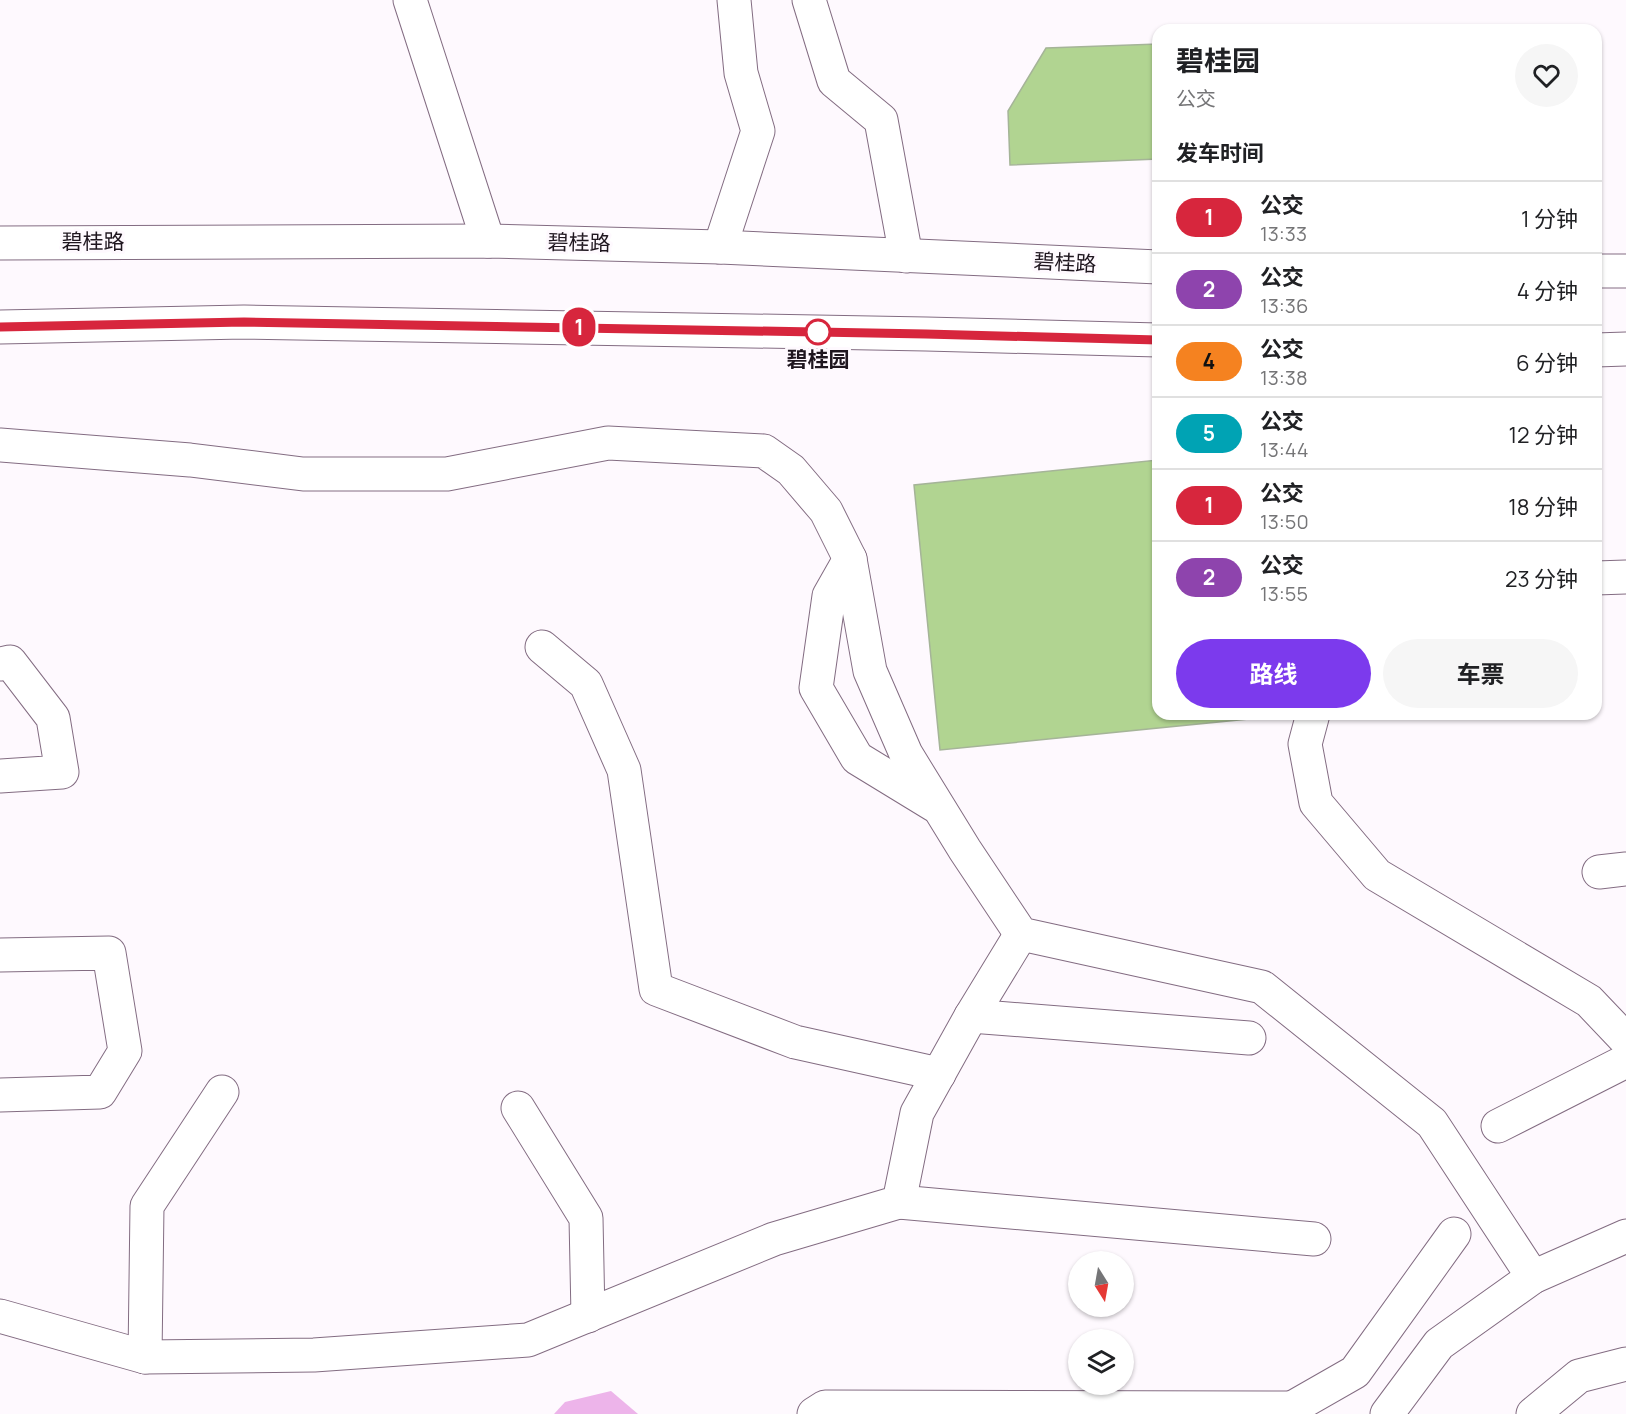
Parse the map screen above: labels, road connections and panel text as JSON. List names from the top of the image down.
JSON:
{
  "streets": {
    "street": ["碧桂路"]
  },
  "places": ["碧桂园"],
  "lines": ["bus line 1"],
  "north": "bottom",
  "page": {
    "on_map": "1",
    "heading": [
      ["碧桂园", "公交"],
      "发车时间"
    ],
    "list": [
      {
        "mark": "1",
        "name": "公交",
        "note": "13:33",
        "value": "1 分钟"
      },
      {
        "mark": "2",
        "name": "公交",
        "note": "13:36",
        "value": "4 分钟"
      },
      {
        "mark": "4",
        "name": "公交",
        "note": "13:38",
        "value": "6 分钟"
      },
      {
        "mark": "5",
        "name": "公交",
        "note": "13:44",
        "value": "12 分钟"
      },
      {
        "mark": "1",
        "name": "公交",
        "note": "13:50",
        "value": "18 分钟"
      },
      {
        "mark": "2",
        "name": "公交",
        "note": "13:55",
        "value": "23 分钟"
      }
    ],
    "buttons": ["路线", "车票"]
  }
}
